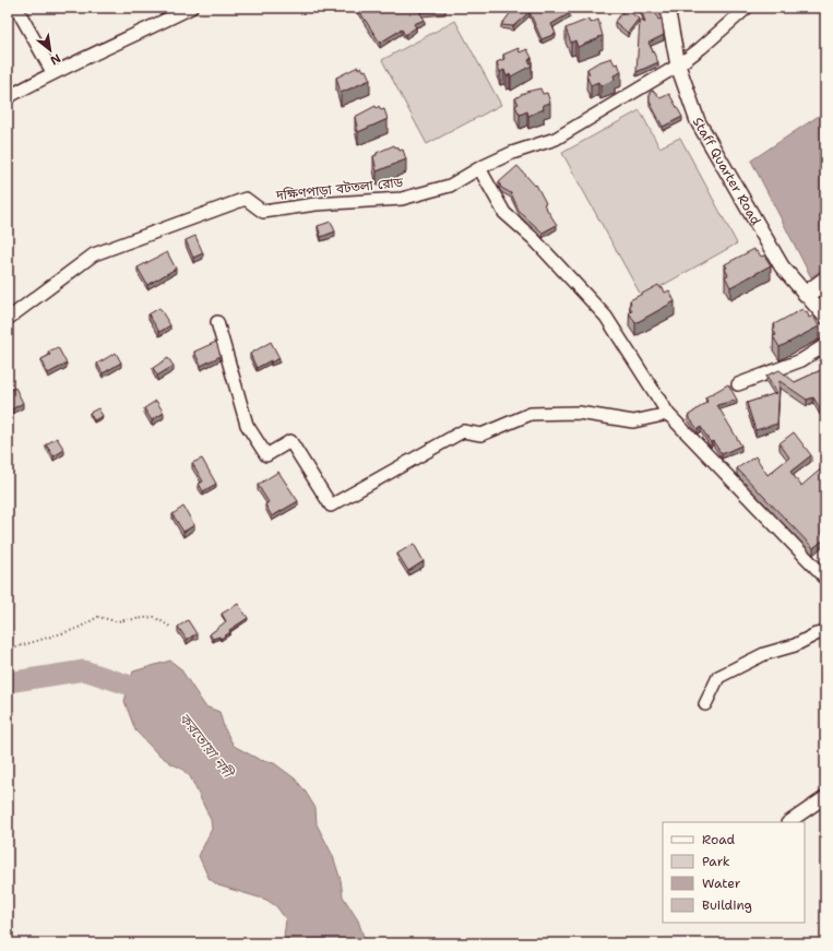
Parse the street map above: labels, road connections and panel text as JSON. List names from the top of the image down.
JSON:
{
  "streets": {
    "street": ["Staff Quarter Road", "দক্ষিণপাড়া বটতলা রোড"]
  },
  "crossings": [
    ["Staff Quarter Road", "দক্ষিণপাড়া বটতলা রোড"]
  ],
  "water": ["করতোয়া নদী"],
  "legend": [
    "Road",
    "Park",
    "Water",
    "Building"
  ],
  "north": "bottom right"
}
